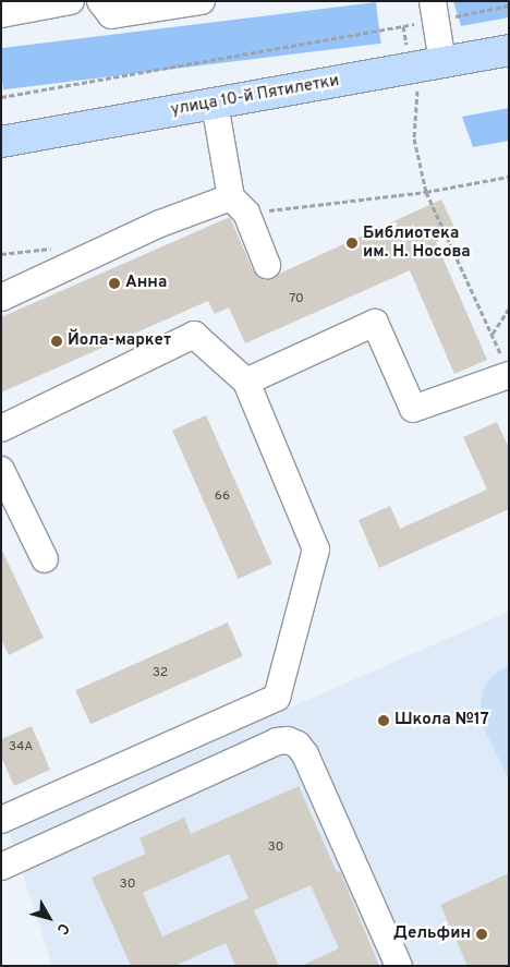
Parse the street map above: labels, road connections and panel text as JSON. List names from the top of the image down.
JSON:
{
  "streets": {
    "main road": ["улица 10-й Пятилетки"]
  },
  "places": [
    "Библиотека им. Н. Носова",
    "Анна",
    "Йола-маркет",
    "Школа №17",
    "Дельфин"
  ],
  "house_numbers": [
    "70",
    "66",
    "32",
    "34А",
    "30",
    "30"
  ],
  "north": "bottom right"
}
